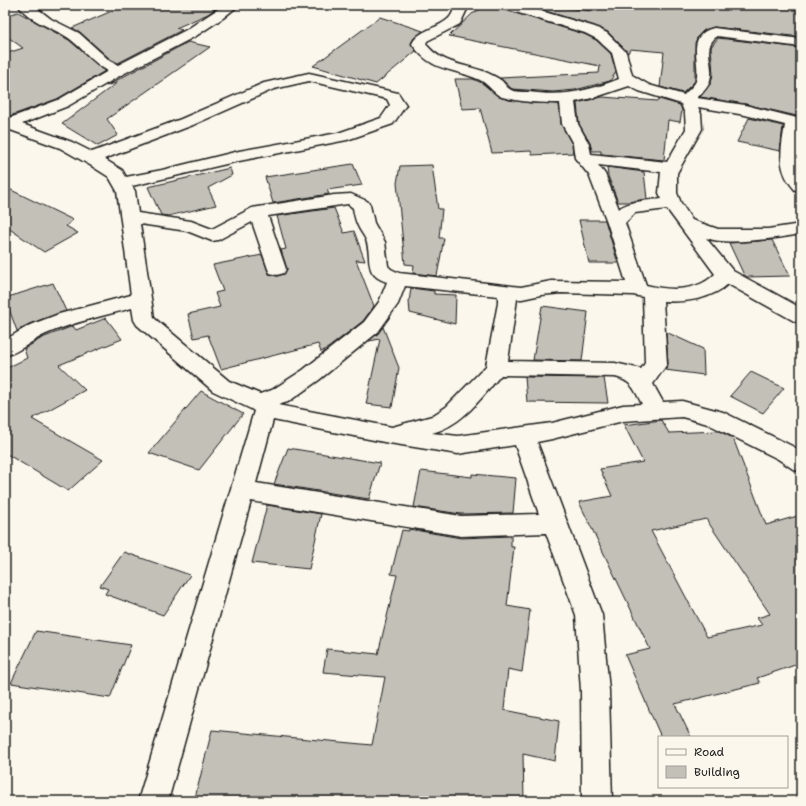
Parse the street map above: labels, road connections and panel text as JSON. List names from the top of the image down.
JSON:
{
  "legend": ["Road", "Building"]
}
